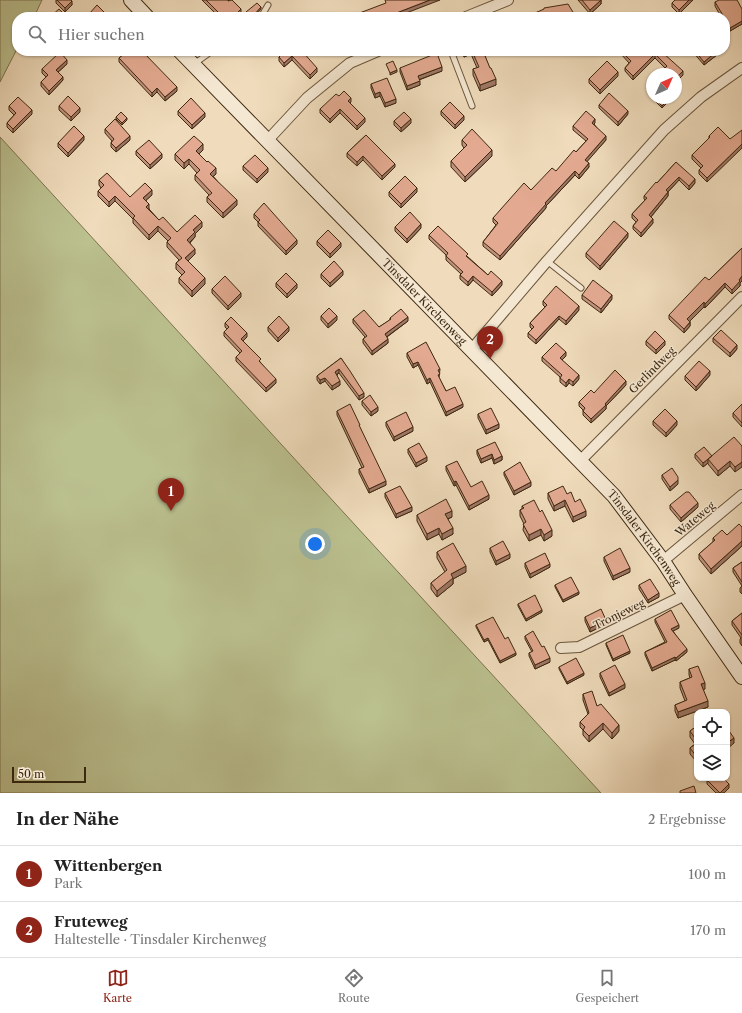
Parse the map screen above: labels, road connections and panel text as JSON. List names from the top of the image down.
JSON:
{
  "streets": {
    "street": [
      "Tinsdaler Kirchenweg",
      "Gerlindweg",
      "Wateweg",
      "Tronjeweg"
    ]
  },
  "crossings": [
    ["Tinsdaler Kirchenweg", "Gerlindweg"],
    ["Tinsdaler Kirchenweg", "Wateweg"],
    ["Tinsdaler Kirchenweg", "Tronjeweg"]
  ],
  "scale_bar": "50 m",
  "north": "top right",
  "page": {
    "search": "Hier suchen",
    "pins": ["2", "1"],
    "scale": "50 m",
    "heading": ["In der Nähe", "2 Ergebnisse"],
    "list": [
      {
        "mark": "1",
        "name": "Wittenbergen",
        "note": "Park",
        "value": "100 m"
      },
      {
        "mark": "2",
        "name": "Fruteweg",
        "note": "Haltestelle · Tinsdaler Kirchenweg",
        "value": "170 m"
      }
    ],
    "nav": ["Karte", "Route", "Gespeichert"]
  }
}
